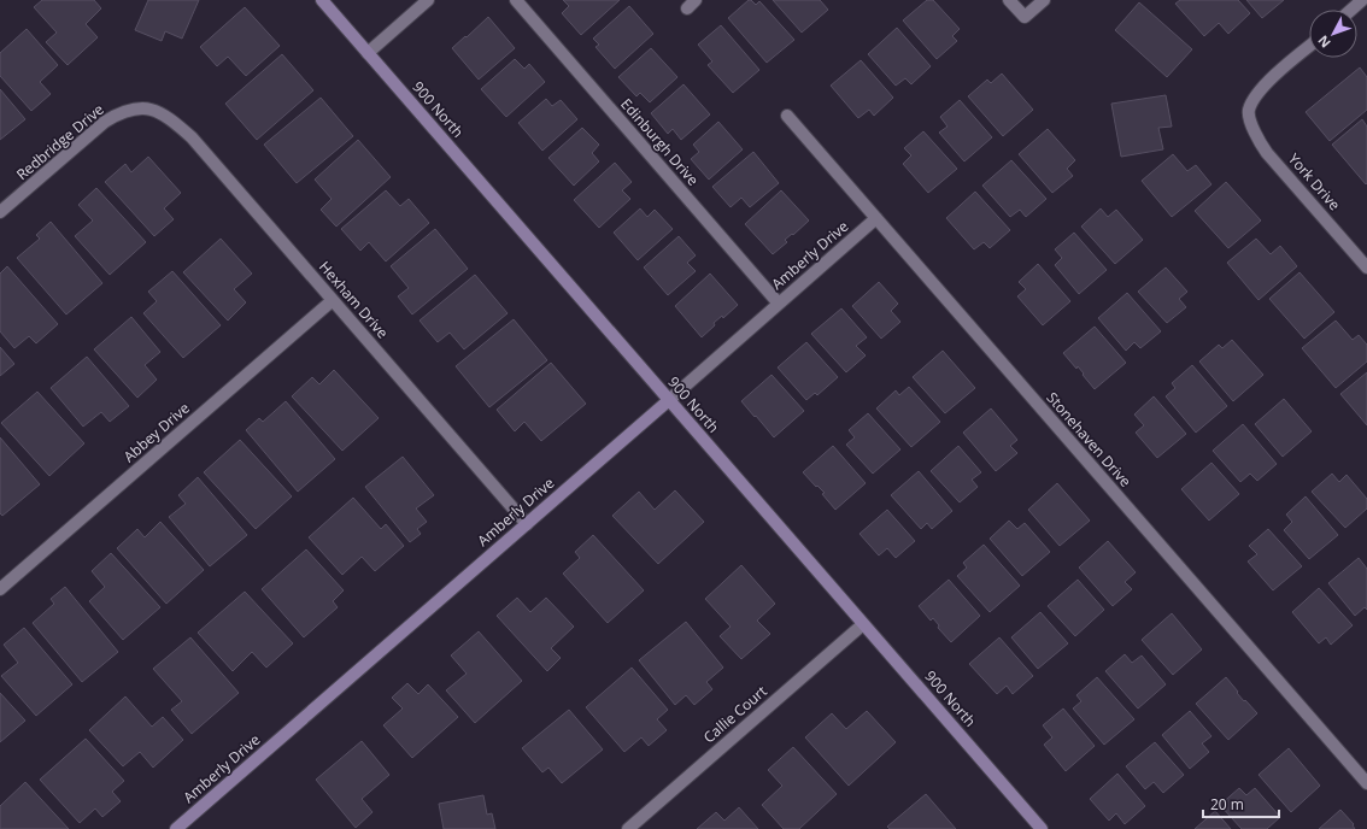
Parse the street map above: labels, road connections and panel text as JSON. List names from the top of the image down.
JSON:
{
  "streets": {
    "street": [
      "900 North",
      "Redbridge Drive",
      "Edinburgh Drive",
      "York Drive",
      "Amberly Drive",
      "Hexham Drive",
      "Abbey Drive",
      "Stonehaven Drive",
      "Callie Court"
    ]
  },
  "crossings": [
    ["900 North", "Amberly Drive"],
    ["900 North", "Callie Court"],
    ["Redbridge Drive", "Hexham Drive"],
    ["Edinburgh Drive", "Amberly Drive"],
    ["Amberly Drive", "Hexham Drive"],
    ["Amberly Drive", "Stonehaven Drive"],
    ["Hexham Drive", "Abbey Drive"]
  ],
  "scale_bar": "20 m",
  "north": "bottom left"
}
